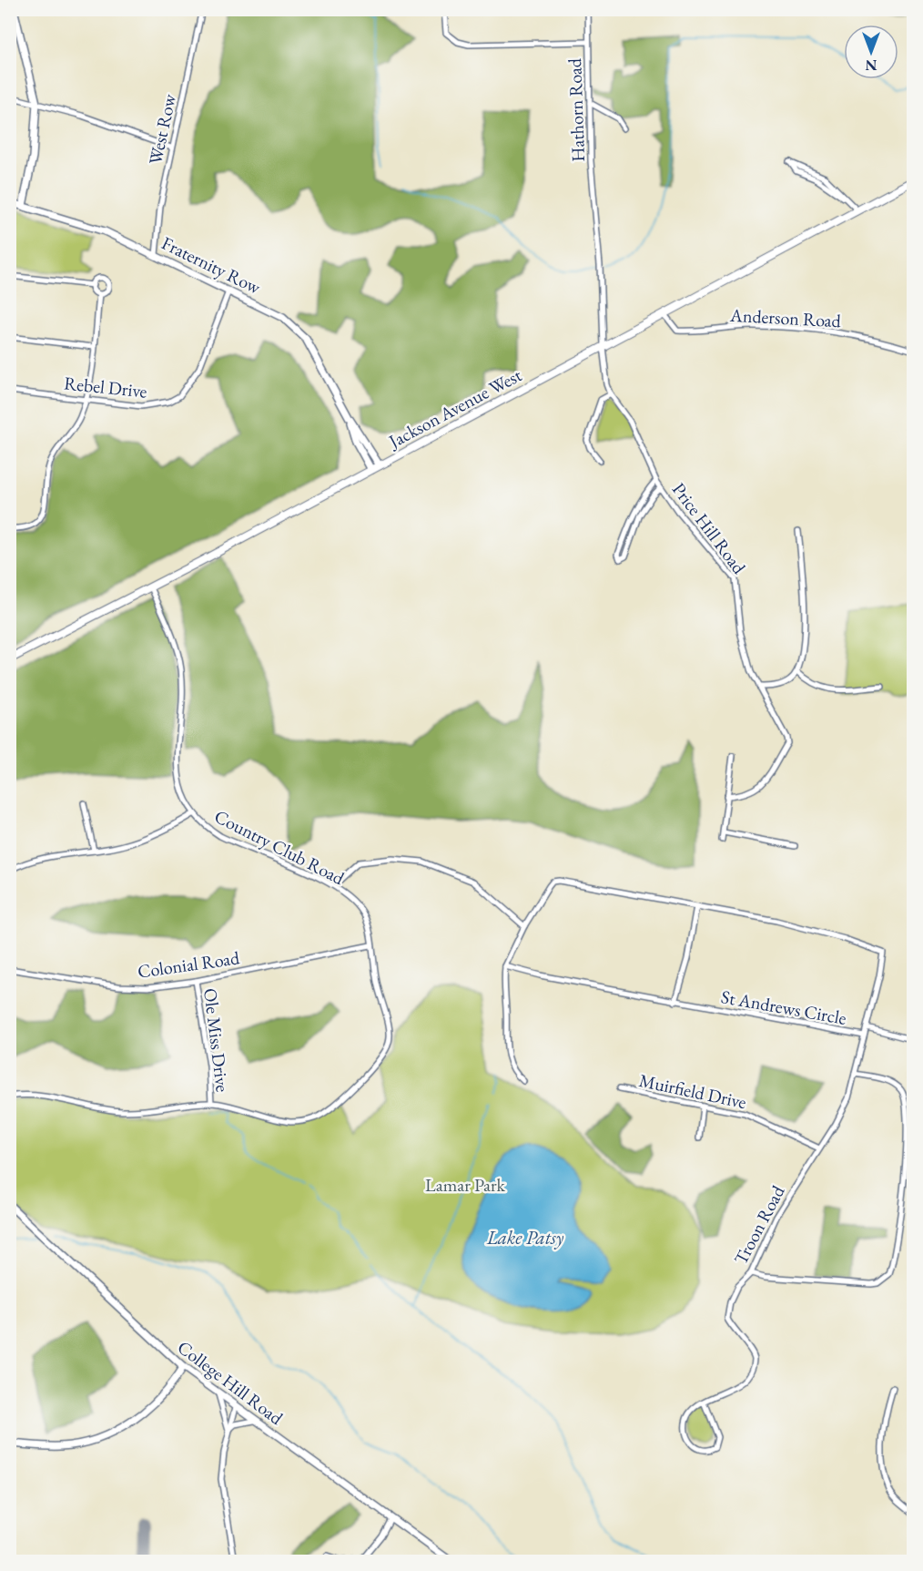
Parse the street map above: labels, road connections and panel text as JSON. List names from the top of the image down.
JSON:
{
  "streets": {
    "main road": ["Jackson Avenue West"],
    "street": [
      "Hathorn Road",
      "West Row",
      "Fraternity Row",
      "Anderson Road",
      "Rebel Drive",
      "Price Hill Road",
      "Country Club Road",
      "Colonial Road",
      "St Andrews Circle",
      "Ole Miss Drive",
      "Muirfield Drive",
      "Troon Road",
      "College Hill Road"
    ]
  },
  "crossings": [
    ["Hathorn Road", "Jackson Avenue West"],
    ["Hathorn Road", "Price Hill Road"],
    ["West Row", "Fraternity Row"],
    ["Fraternity Row", "Rebel Drive"],
    ["Fraternity Row", "Jackson Avenue West"],
    ["Anderson Road", "Jackson Avenue West"],
    ["Jackson Avenue West", "Price Hill Road"],
    ["Jackson Avenue West", "Country Club Road"],
    ["Country Club Road", "Colonial Road"],
    ["Country Club Road", "Ole Miss Drive"],
    ["Colonial Road", "Ole Miss Drive"],
    ["St Andrews Circle", "Troon Road"],
    ["Muirfield Drive", "Troon Road"]
  ],
  "water": ["Lake Patsy"],
  "parks": ["Lamar Park"],
  "north": "bottom"
}
